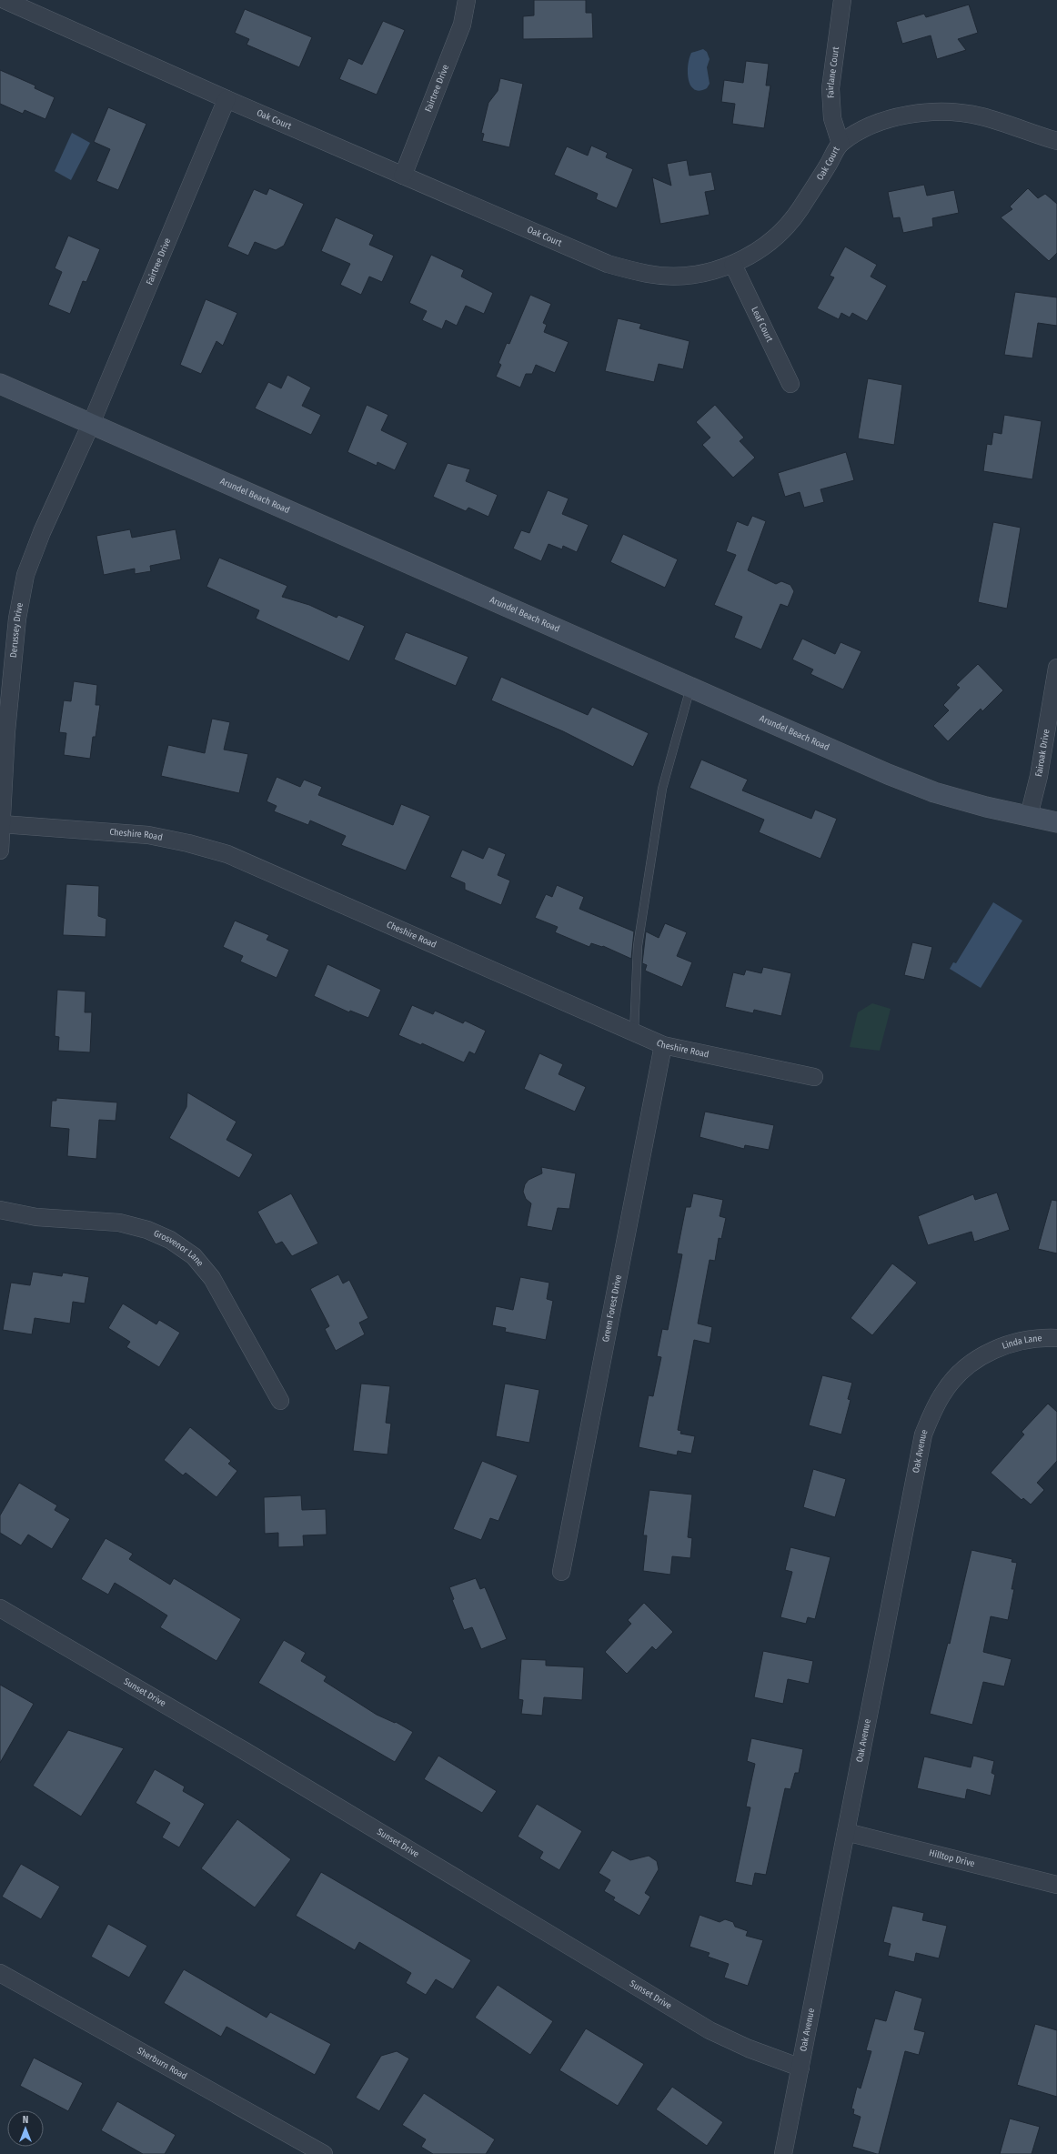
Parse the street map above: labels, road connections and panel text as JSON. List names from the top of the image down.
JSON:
{
  "streets": {
    "street": [
      "Fairlane Court",
      "Fairtree Drive",
      "Oak Court",
      "Leaf Court",
      "Arundel Beach Road",
      "Derussey Drive",
      "Fairoak Drive",
      "Cheshire Road",
      "Grosvenor Lane",
      "Green Forest Drive",
      "Linda Lane",
      "Oak Avenue",
      "Sunset Drive",
      "Hilltop Drive",
      "Sherburn Road"
    ]
  },
  "crossings": [
    ["Fairlane Court", "Oak Court"],
    ["Fairtree Drive", "Oak Court"],
    ["Fairtree Drive", "Arundel Beach Road"],
    ["Fairtree Drive", "Derussey Drive"],
    ["Oak Court", "Leaf Court"],
    ["Arundel Beach Road", "Derussey Drive"],
    ["Arundel Beach Road", "Fairoak Drive"],
    ["Derussey Drive", "Cheshire Road"],
    ["Cheshire Road", "Green Forest Drive"],
    ["Linda Lane", "Oak Avenue"],
    ["Oak Avenue", "Sunset Drive"],
    ["Oak Avenue", "Hilltop Drive"]
  ],
  "north": "top"
}
